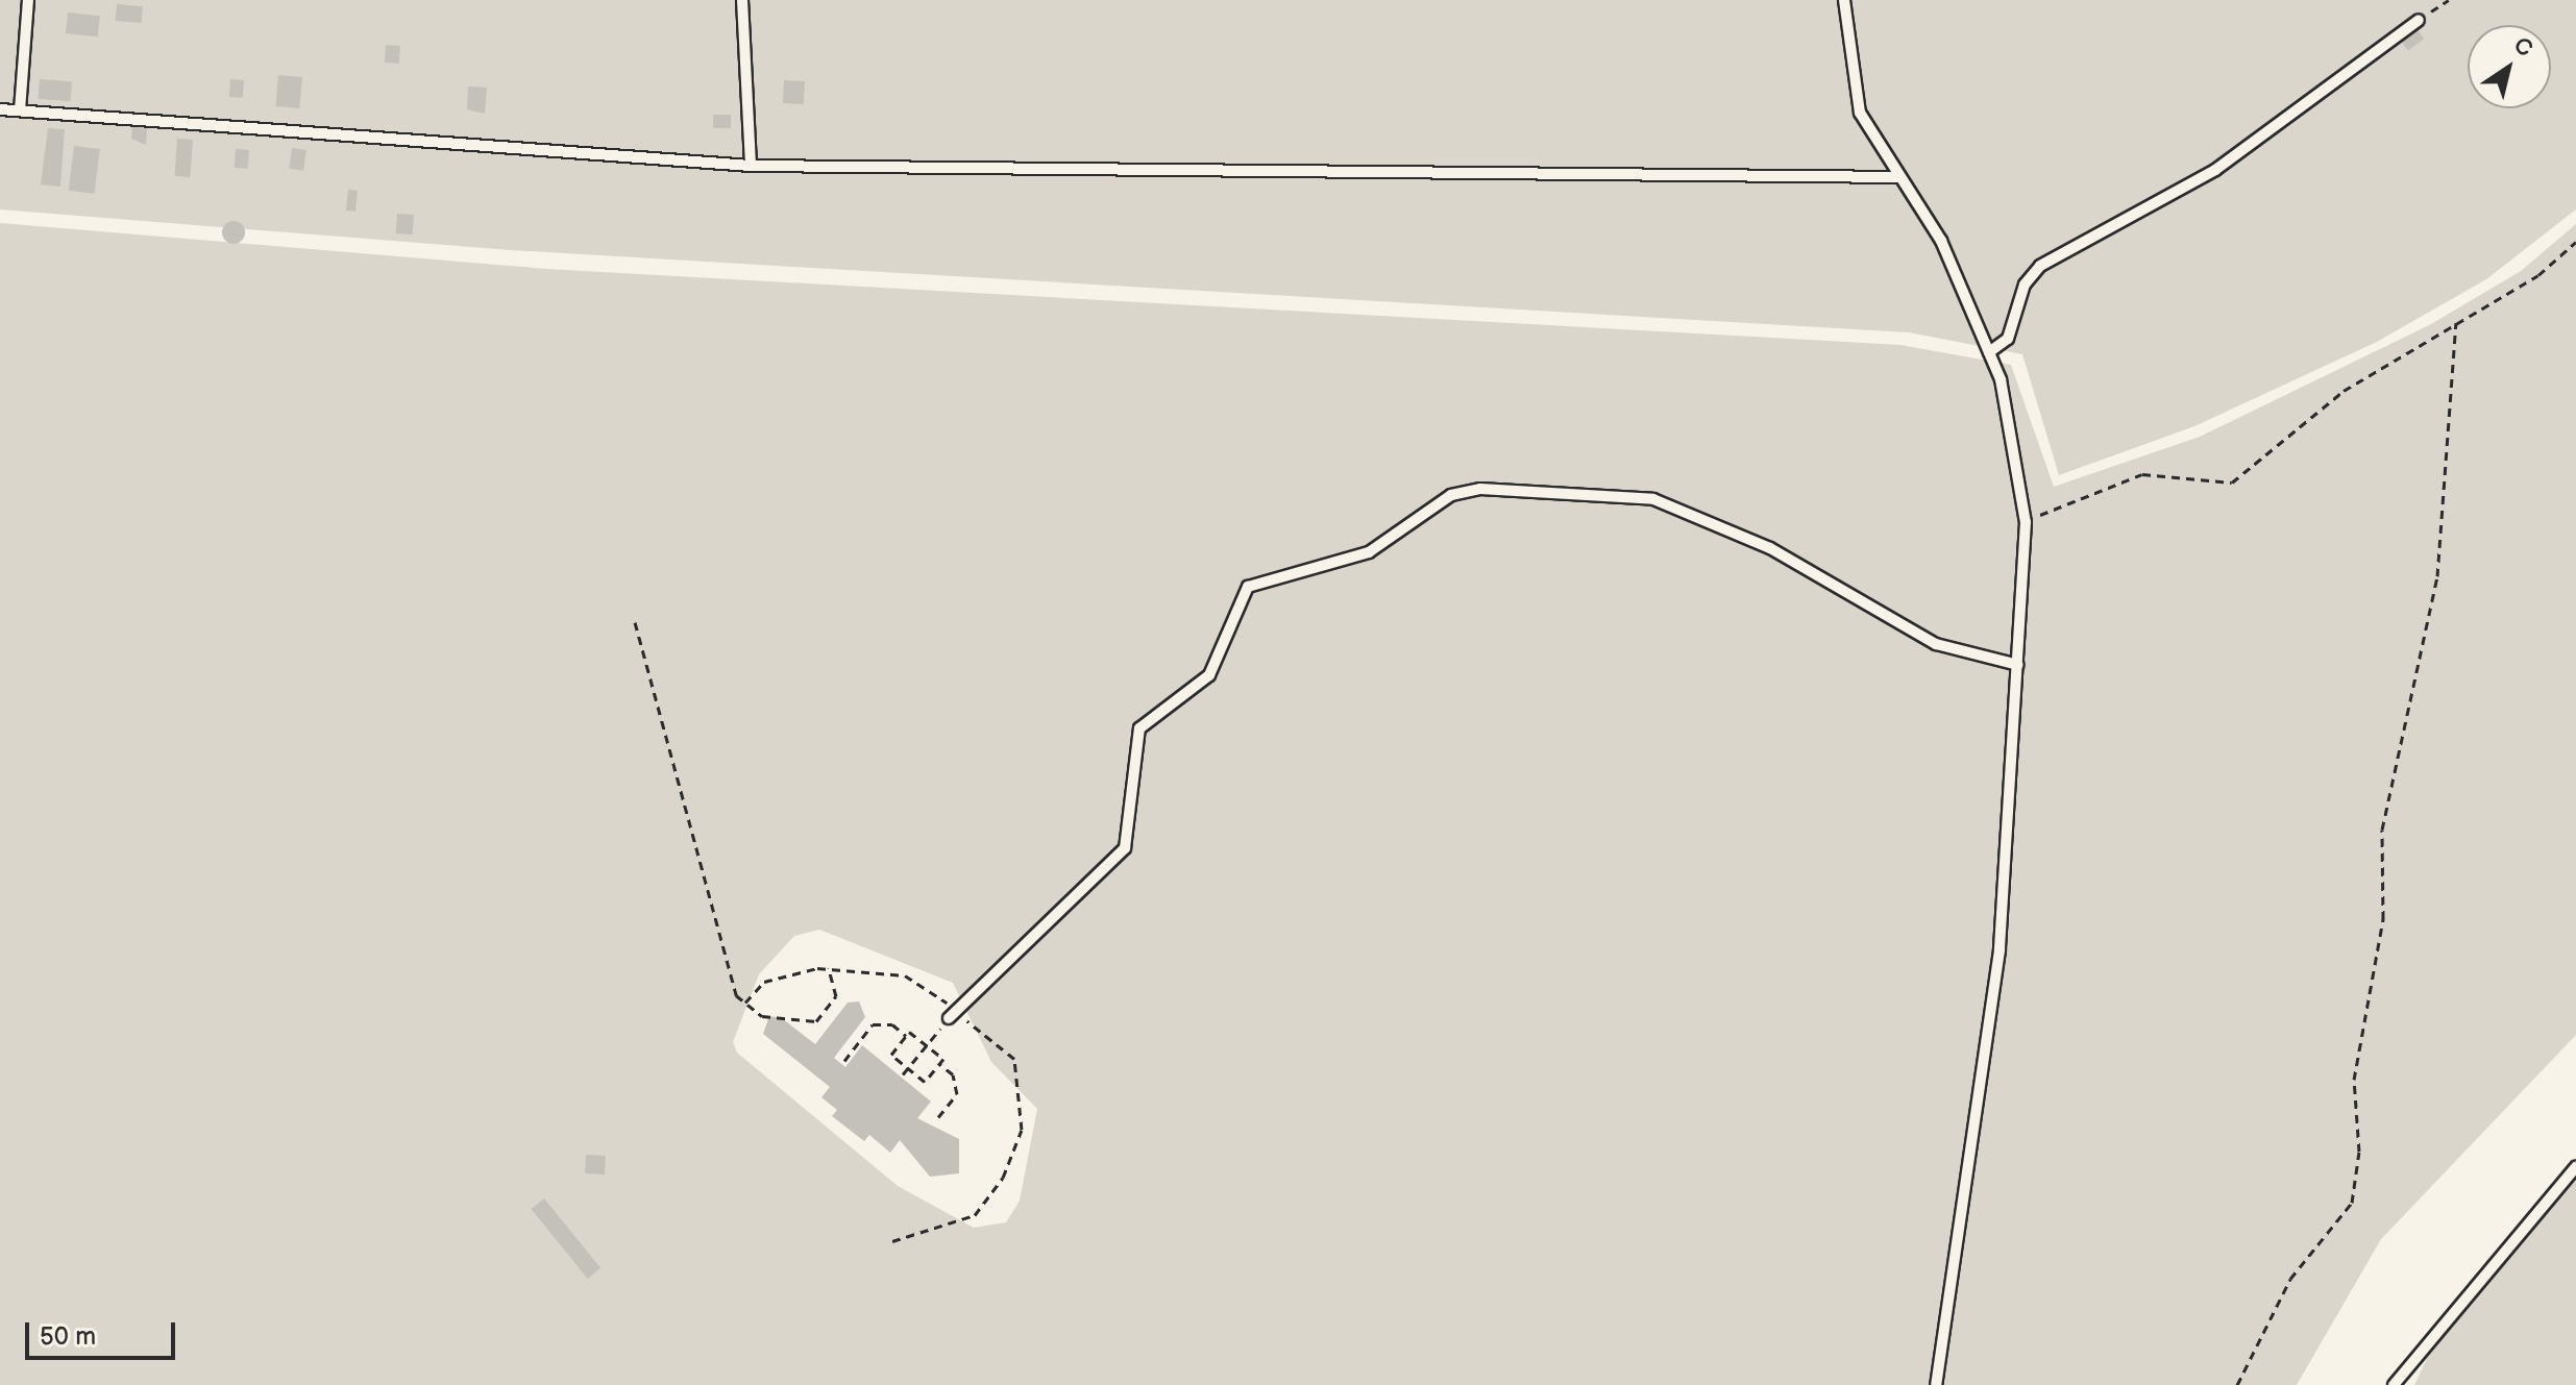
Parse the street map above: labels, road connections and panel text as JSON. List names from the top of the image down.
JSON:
{
  "scale_bar": "50 m",
  "north": "top right"
}
